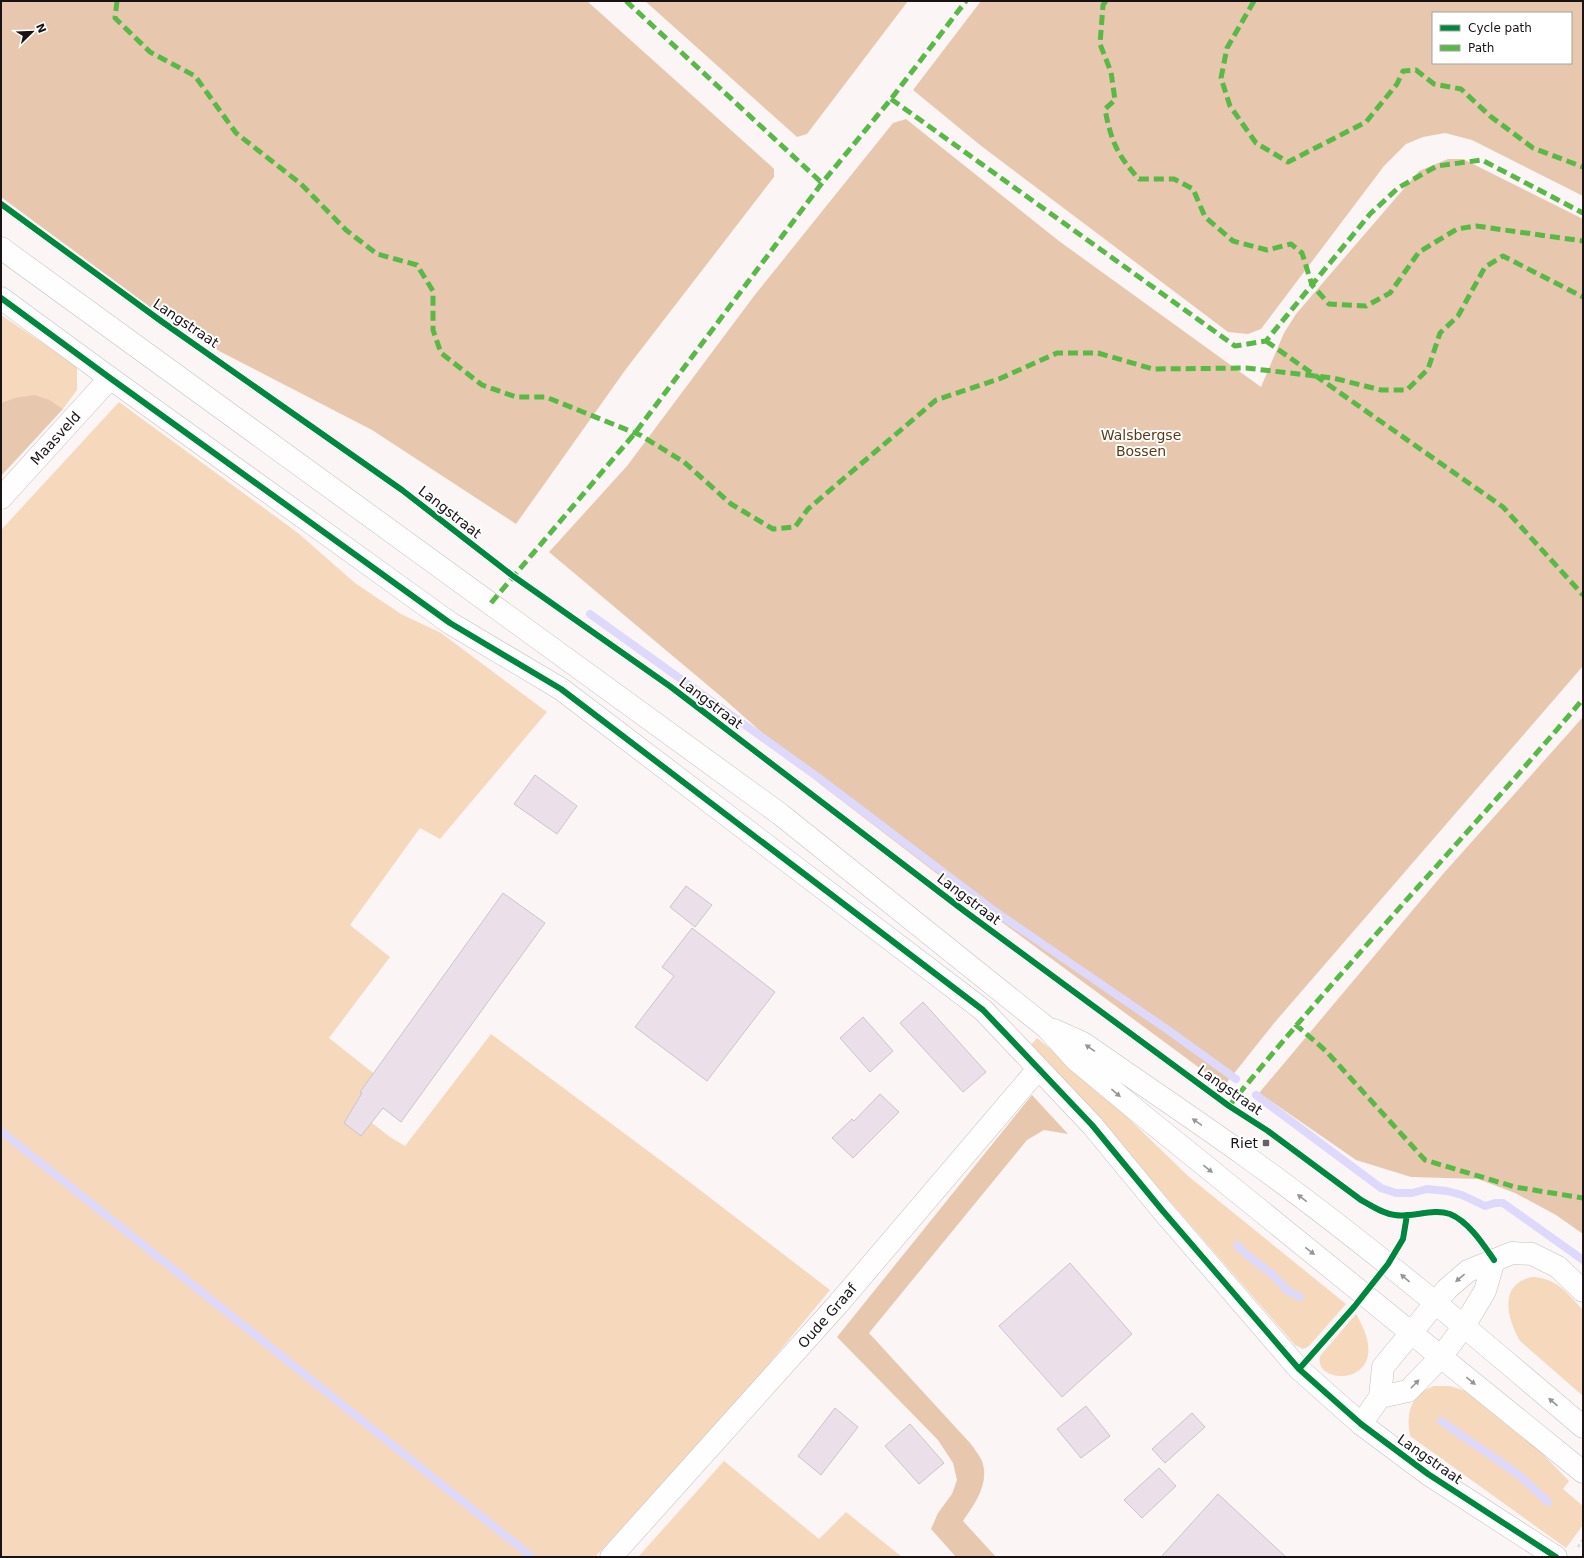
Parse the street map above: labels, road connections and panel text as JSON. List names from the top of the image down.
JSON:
{
  "streets": {
    "street": ["Langstraat", "Maasveld", "Oude Graaf"]
  },
  "crossings": [
    ["Langstraat", "Maasveld"],
    ["Langstraat", "Oude Graaf"]
  ],
  "parks": ["Walsbergse Bossen"],
  "places": {
    "transit": ["Riet"]
  },
  "legend": ["Cycle path", "Path"],
  "north": "top right"
}
